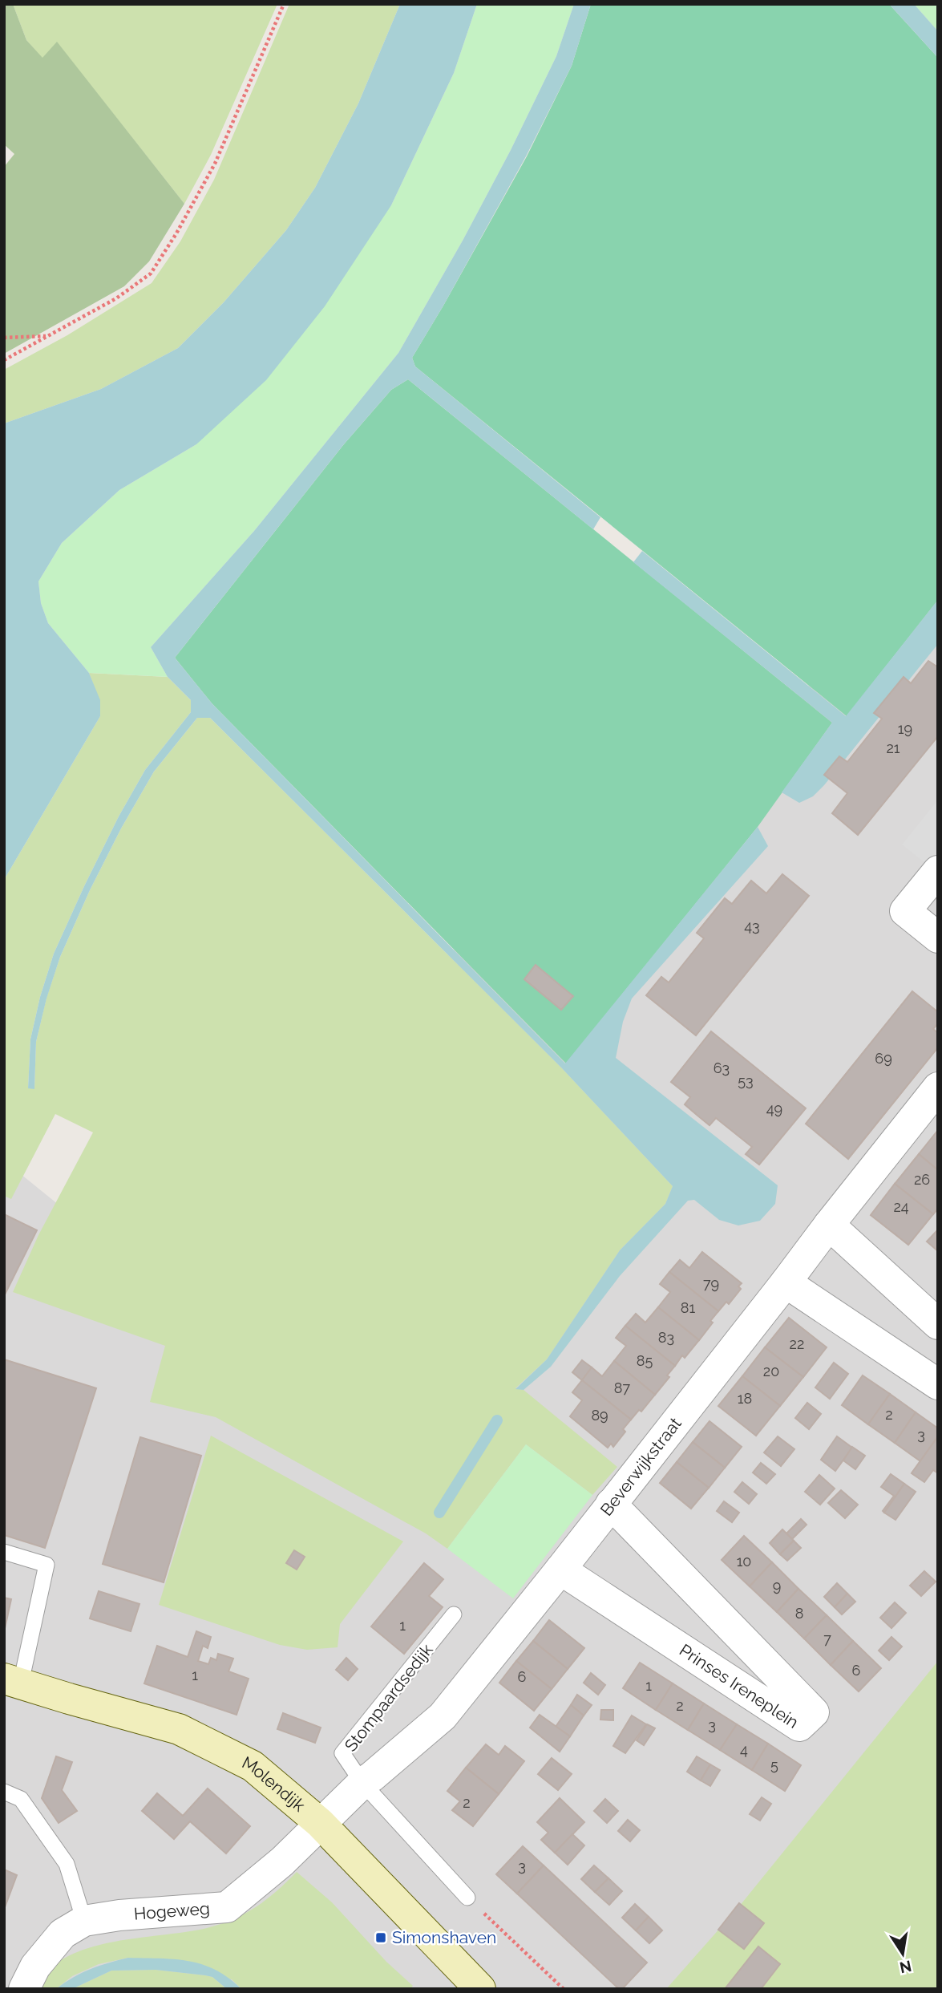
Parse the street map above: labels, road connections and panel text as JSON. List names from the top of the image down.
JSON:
{
  "streets": {
    "main road": ["Molendijk"],
    "street": ["Beverwijkstraat", "Prinses Ireneplein", "Hogeweg"],
    "lane": ["Stompaardsedijk"]
  },
  "crossings": [
    ["Beverwijkstraat", "Prinses Ireneplein"],
    ["Beverwijkstraat", "Stompaardsedijk"],
    ["Beverwijkstraat", "Molendijk"],
    ["Beverwijkstraat", "Hogeweg"],
    ["Molendijk", "Hogeweg"]
  ],
  "places": {
    "transit": ["Simonshaven"]
  },
  "house_numbers": [
    "19",
    "21",
    "43",
    "69",
    "63",
    "53",
    "49",
    "26",
    "24",
    "79",
    "81",
    "83",
    "22",
    "85",
    "20",
    "87",
    "18",
    "2",
    "89",
    "3",
    "10",
    "9",
    "8",
    "1",
    "7",
    "6",
    "1",
    "6",
    "1",
    "2",
    "3",
    "4",
    "5",
    "2",
    "3"
  ],
  "north": "bottom"
}
